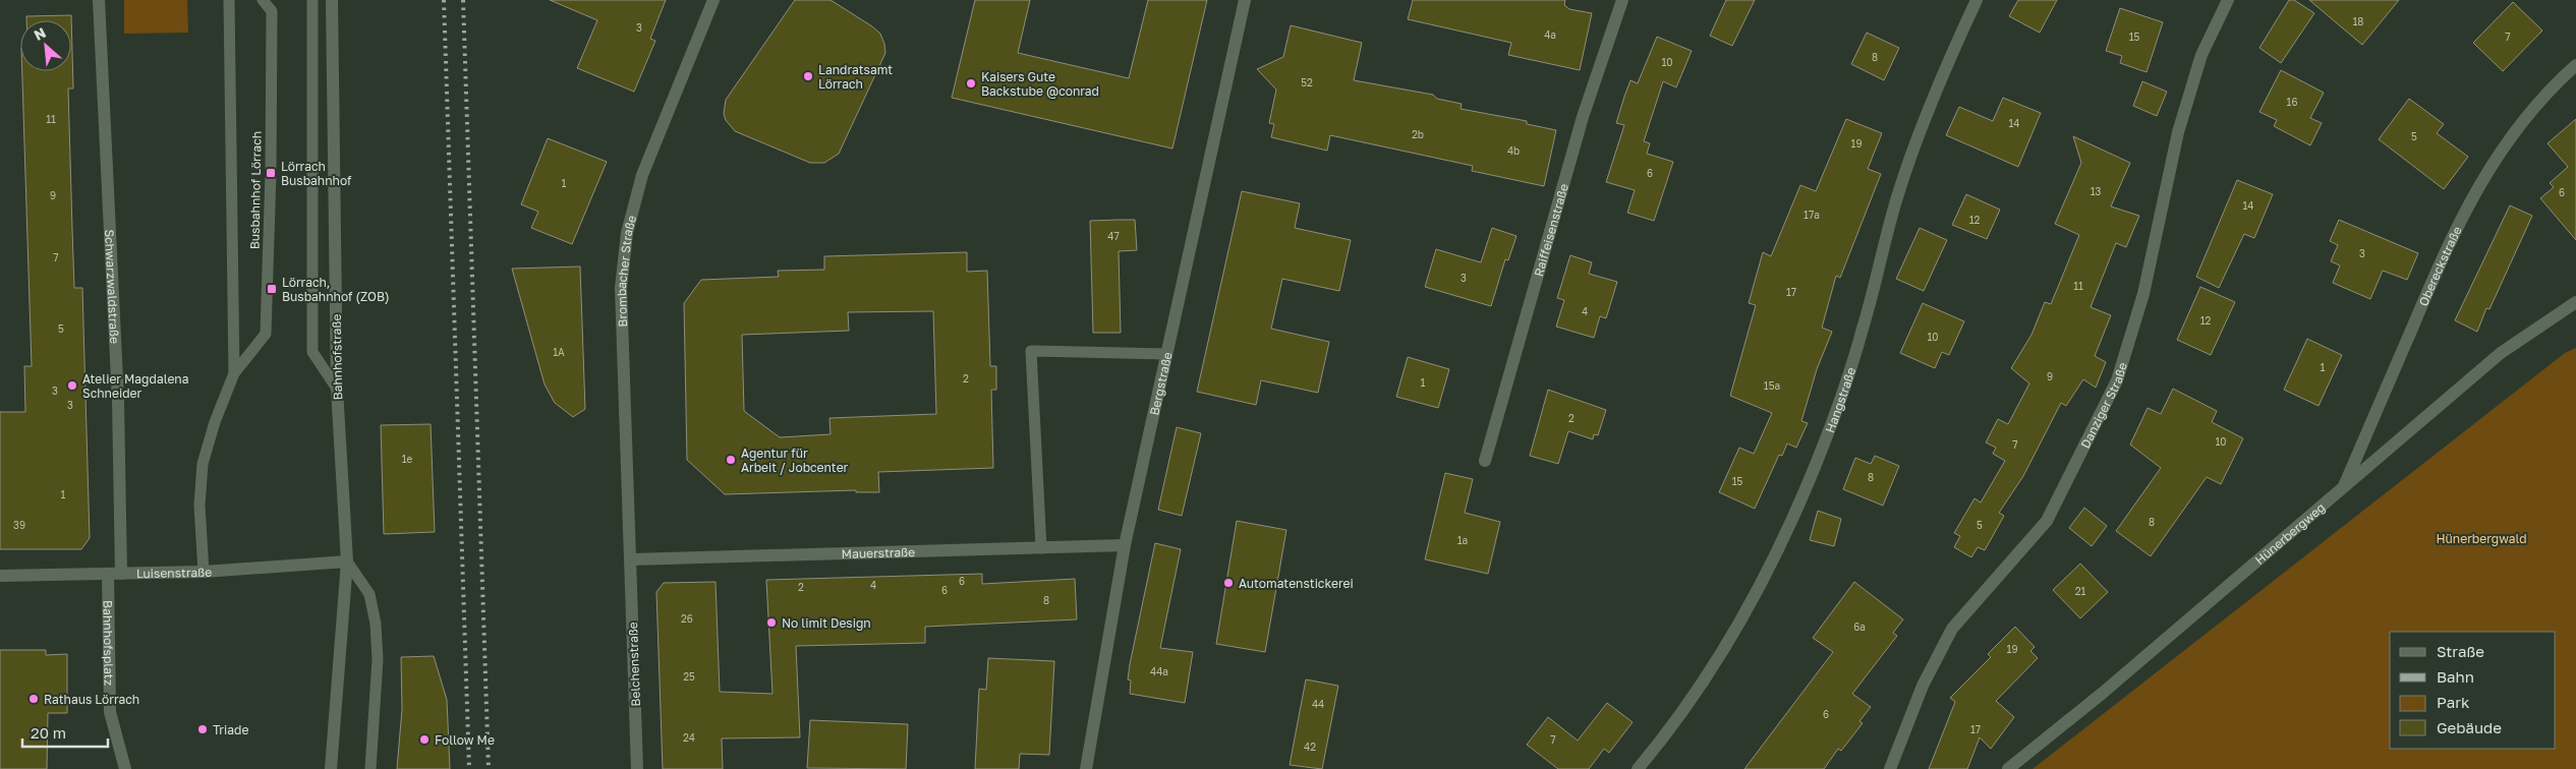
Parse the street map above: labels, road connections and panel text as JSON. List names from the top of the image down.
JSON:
{
  "streets": {
    "street": [
      "Raiffeisenstraße",
      "Obereckstraße",
      "Brombacher Straße",
      "Schwarzwaldstraße",
      "Bahnhofstraße",
      "Bergstraße",
      "Hangstraße",
      "Danziger Straße",
      "Hünerbergweg",
      "Mauerstraße",
      "Luisenstraße",
      "Bahnhofsplatz",
      "Belchenstraße"
    ],
    "lane": ["Busbahnhof Lörrach"]
  },
  "crossings": [
    ["Busbahnhof Lörrach", "Luisenstraße"],
    ["Obereckstraße", "Hünerbergweg"],
    ["Brombacher Straße", "Mauerstraße"],
    ["Brombacher Straße", "Belchenstraße"],
    ["Schwarzwaldstraße", "Luisenstraße"],
    ["Schwarzwaldstraße", "Bahnhofsplatz"],
    ["Bahnhofstraße", "Luisenstraße"],
    ["Bergstraße", "Mauerstraße"],
    ["Mauerstraße", "Belchenstraße"],
    ["Luisenstraße", "Bahnhofsplatz"]
  ],
  "parks": ["Hünerbergwald"],
  "places": {
    "other": [
      "Landratsamt Lörrach",
      "Kaisers Gute Backstube @conrad",
      "Atelier Magdalena Schneider",
      "Agentur für Arbeit / Jobcenter",
      "Automatenstickerei",
      "No limit Design",
      "Rathaus Lörrach",
      "Triade",
      "Follow Me"
    ],
    "transit": ["Lörrach Busbahnhof", "Lörrach, Busbahnhof (ZOB)"]
  },
  "house_numbers": [
    "18",
    "3",
    "4a",
    "15",
    "7",
    "8",
    "10",
    "52",
    "16",
    "11",
    "14",
    "2b",
    "5",
    "19",
    "4b",
    "6",
    "1",
    "13",
    "6",
    "9",
    "14",
    "17a",
    "12",
    "47",
    "3",
    "7",
    "3",
    "11",
    "17",
    "4",
    "12",
    "5",
    "10",
    "1A",
    "1",
    "9",
    "2",
    "1",
    "15a",
    "3",
    "3",
    "2",
    "10",
    "7",
    "1e",
    "8",
    "15",
    "1",
    "8",
    "39",
    "5",
    "1a",
    "6",
    "4",
    "2",
    "6",
    "21",
    "8",
    "26",
    "6a",
    "19",
    "44a",
    "25",
    "44",
    "6",
    "17",
    "24",
    "7",
    "42"
  ],
  "legend": [
    "Straße",
    "Bahn",
    "Park",
    "Gebäude"
  ],
  "scale_bar": "20 m",
  "north": "top left"
}
